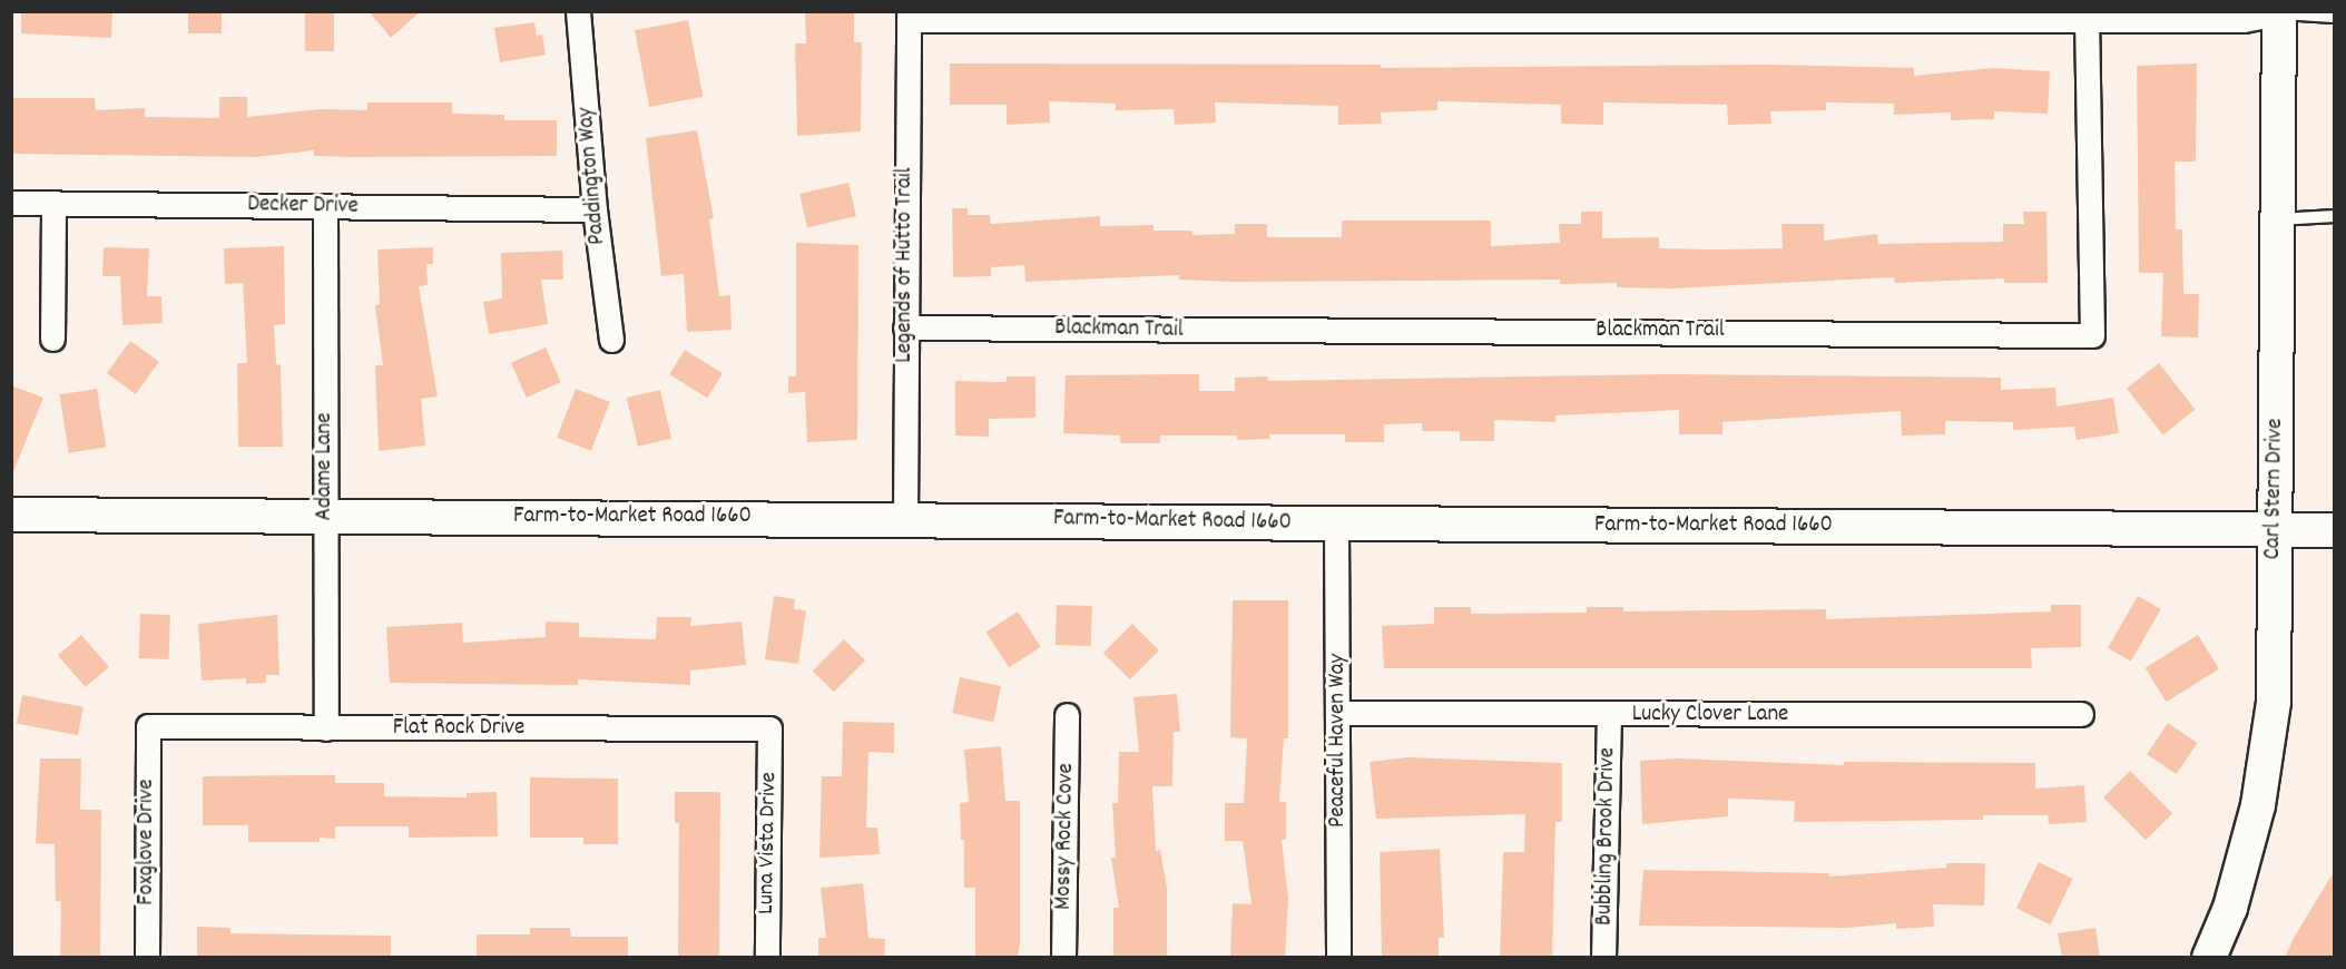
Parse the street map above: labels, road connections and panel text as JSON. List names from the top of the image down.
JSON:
{
  "streets": {
    "main road": ["Carl Stern Drive", "Farm-to-Market Road 1660"],
    "street": [
      "Paddington Way",
      "Decker Drive",
      "Legends of Hutto Trail",
      "Blackman Trail",
      "Adame Lane",
      "Lucky Clover Lane",
      "Flat Rock Drive",
      "Peaceful Haven Way",
      "Mossy Rock Cove",
      "Bubbling Brook Drive",
      "Foxglove Drive",
      "Luna Vista Drive"
    ]
  },
  "crossings": [
    ["Paddington Way", "Decker Drive"],
    ["Decker Drive", "Adame Lane"],
    ["Legends of Hutto Trail", "Blackman Trail"],
    ["Legends of Hutto Trail", "Farm-to-Market Road 1660"],
    ["Adame Lane", "Farm-to-Market Road 1660"],
    ["Adame Lane", "Flat Rock Drive"],
    ["Carl Stern Drive", "Farm-to-Market Road 1660"],
    ["Farm-to-Market Road 1660", "Peaceful Haven Way"],
    ["Lucky Clover Lane", "Peaceful Haven Way"],
    ["Lucky Clover Lane", "Bubbling Brook Drive"],
    ["Flat Rock Drive", "Foxglove Drive"],
    ["Flat Rock Drive", "Luna Vista Drive"]
  ]
}
